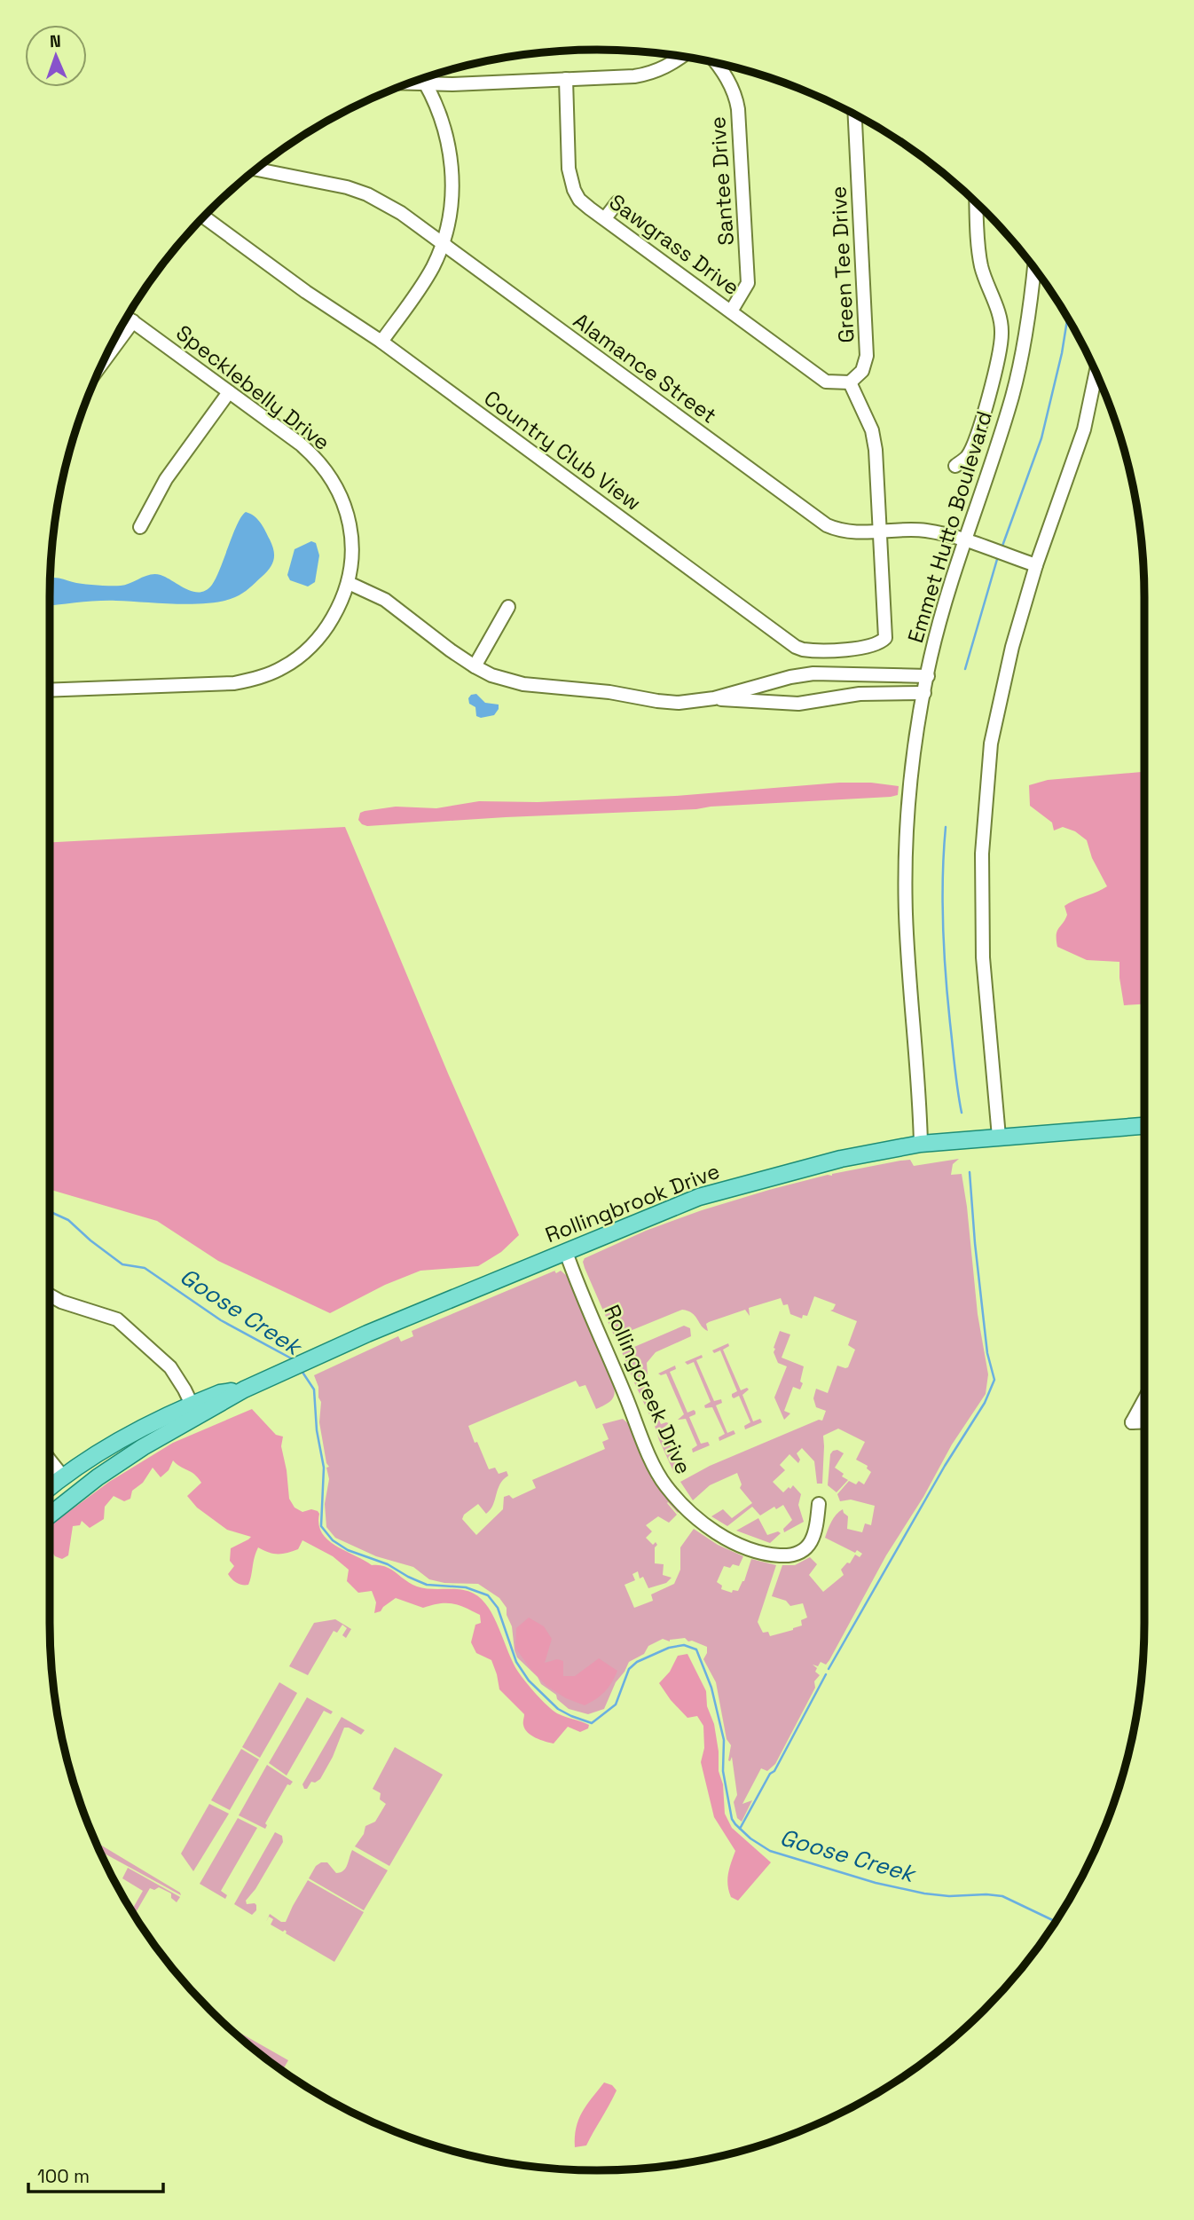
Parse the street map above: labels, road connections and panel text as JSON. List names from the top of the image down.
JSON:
{
  "streets": {
    "main road": ["Rollingbrook Drive"],
    "street": [
      "Santee Drive",
      "Sawgrass Drive",
      "Green Tee Drive",
      "Alamance Street",
      "Specklebelly Drive",
      "Country Club View",
      "Emmet Hutto Boulevard",
      "Rollingcreek Drive"
    ]
  },
  "crossings": [
    ["Santee Drive", "Sawgrass Drive"],
    ["Sawgrass Drive", "Green Tee Drive"],
    ["Alamance Street", "Country Club View"],
    ["Alamance Street", "Emmet Hutto Boulevard"],
    ["Emmet Hutto Boulevard", "Rollingbrook Drive"],
    ["Rollingbrook Drive", "Rollingcreek Drive"]
  ],
  "water": ["Goose Creek"],
  "scale_bar": "100 m",
  "north": "top"
}
